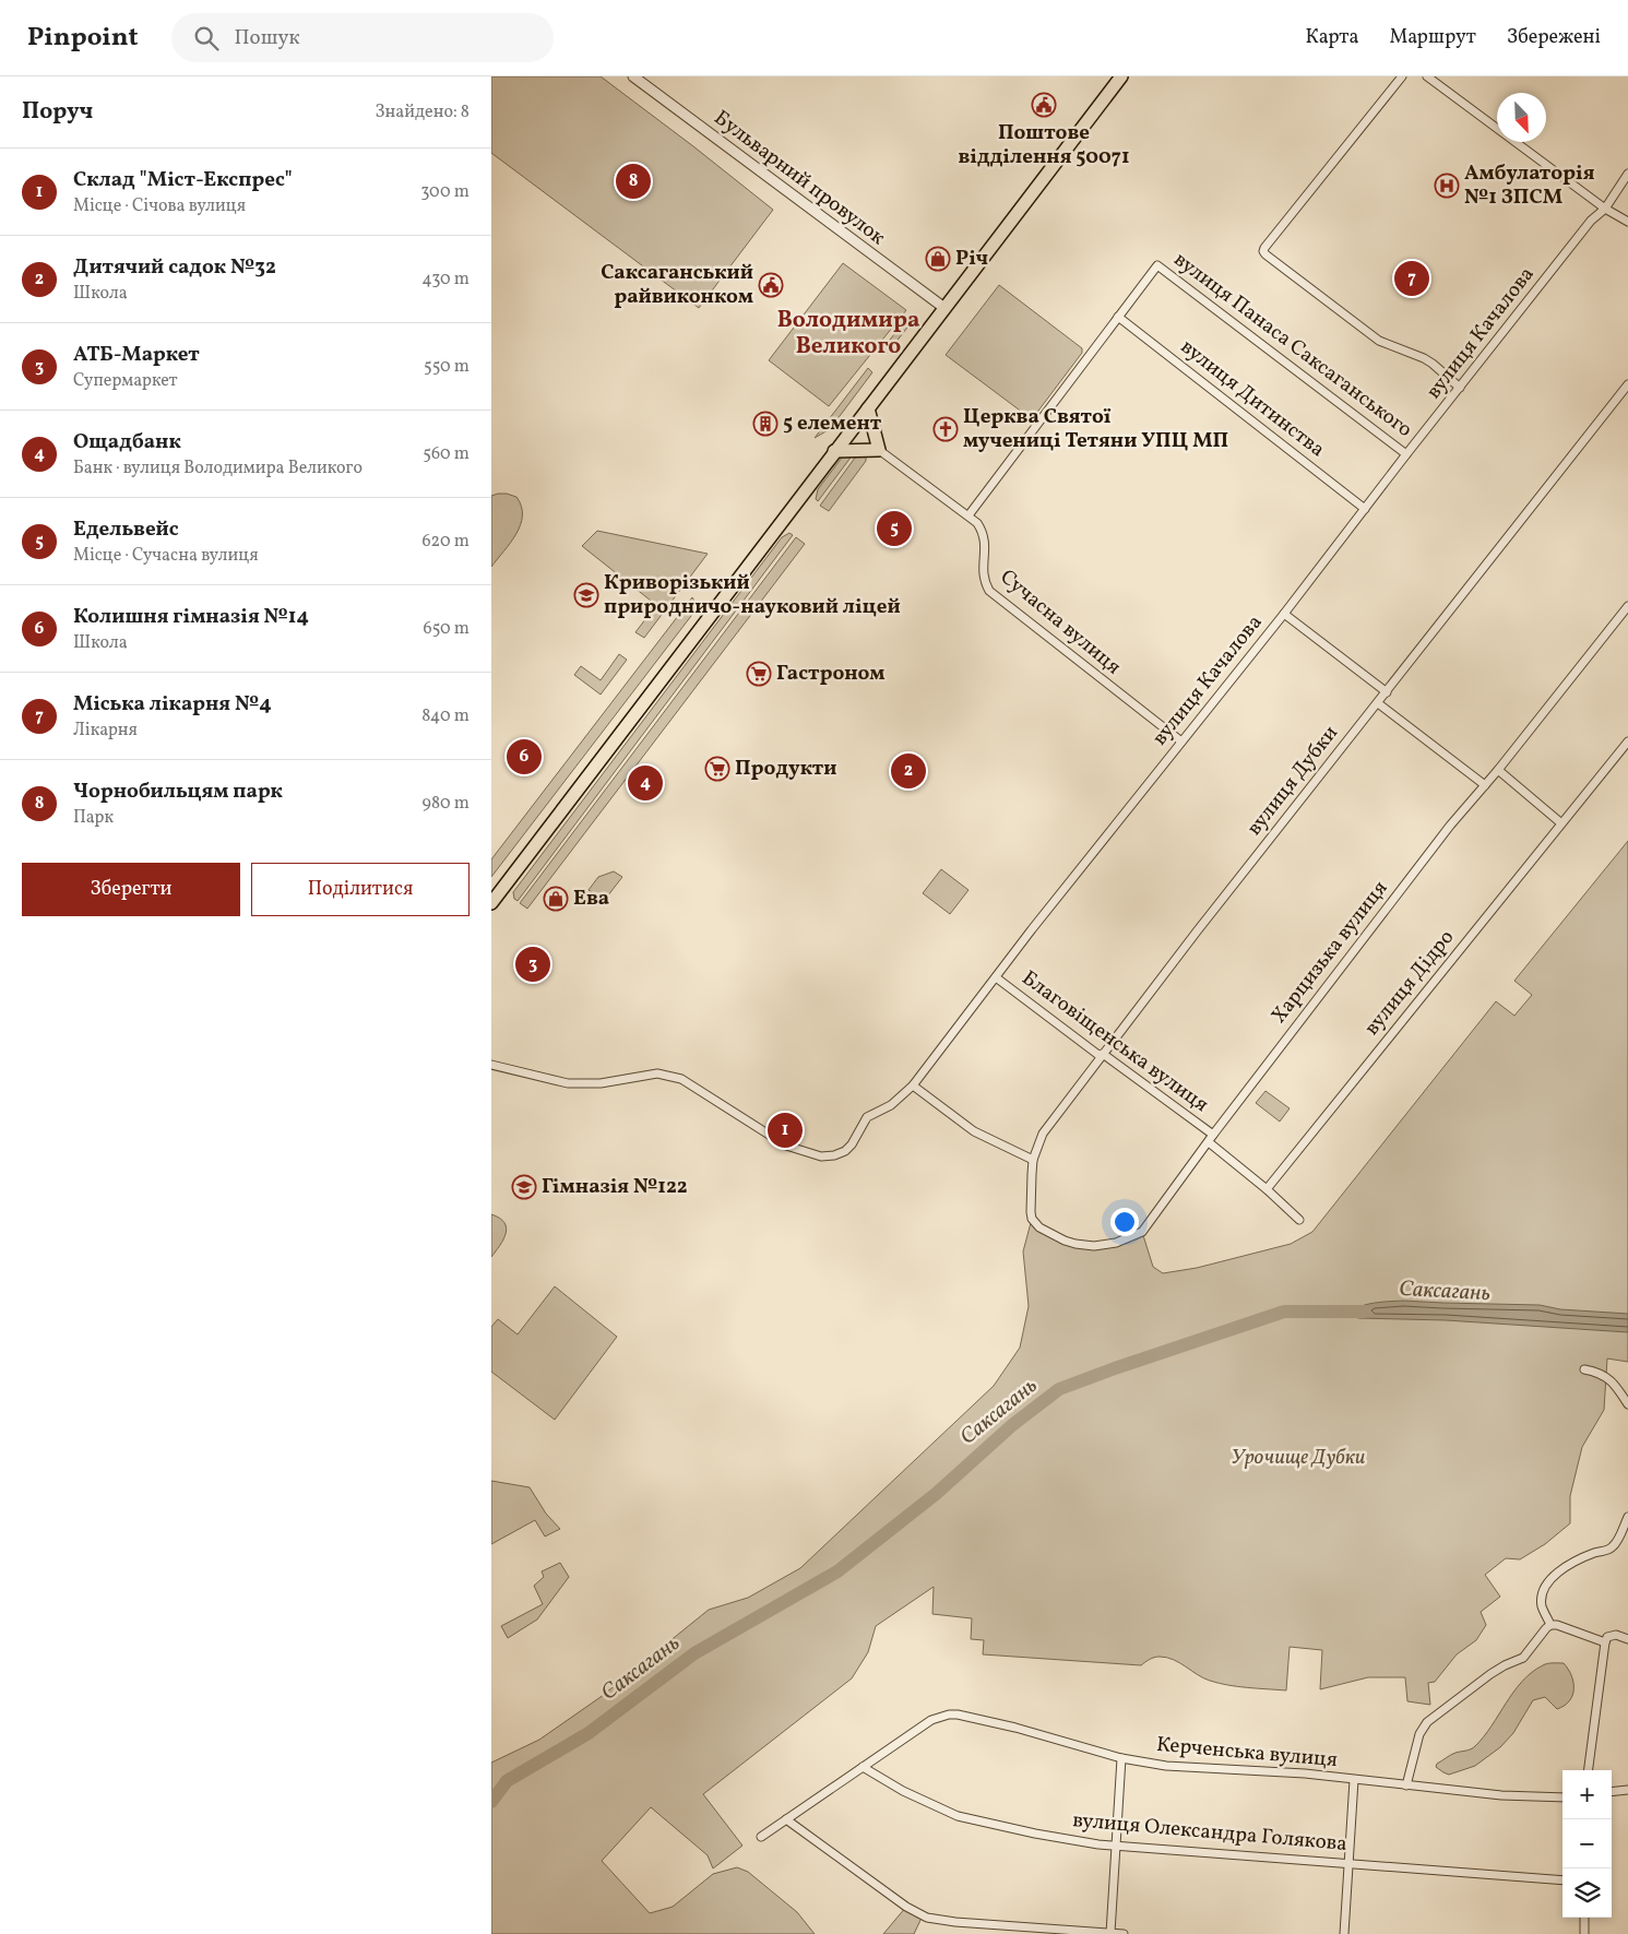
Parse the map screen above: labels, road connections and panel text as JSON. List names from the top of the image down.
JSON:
{
  "streets": {
    "street": [
      "Бульварний провулок",
      "вулиця Качалова",
      "вулиця Панаса Саксаганського",
      "вулиця Дитинства",
      "Сучасна вулиця",
      "вулиця Дубки",
      "Харцизька вулиця",
      "вулиця Дідро",
      "Благовіщенська вулиця",
      "Керченська вулиця",
      "вулиця Олександра Голякова"
    ]
  },
  "crossings": [
    ["вулиця Качалова", "вулиця Панаса Саксаганського"],
    ["вулиця Качалова", "вулиця Дитинства"],
    ["вулиця Качалова", "Сучасна вулиця"],
    ["вулиця Качалова", "Благовіщенська вулиця"],
    ["вулиця Панаса Саксаганського", "вулиця Дитинства"],
    ["вулиця Дубки", "Харцизька вулиця"],
    ["вулиця Дубки", "Благовіщенська вулиця"],
    ["Харцизька вулиця", "Благовіщенська вулиця"],
    ["Керченська вулиця", "вулиця Олександра Голякова"]
  ],
  "districts": ["Володимира Великого"],
  "water": ["Саксагань"],
  "parks": ["Урочище Дубки"],
  "places": {
    "public building": ["Поштове відділення 50071", "Саксаганський райвиконком"],
    "hospital": ["Амбулаторія №1 ЗПСМ"],
    "shop": ["Річ", "Ева"],
    "building": ["5 елемент"],
    "church": ["Церква Святої мучениці Тетяни УПЦ МП"],
    "school or university": ["Криворізький природничо-науковий ліцей", "Гімназія №122"],
    "supermarket": ["Гастроном", "Продукти"]
  },
  "north": "bottom right",
  "page": {
    "header": "Pinpoint",
    "search": "Пошук",
    "nav": ["Карта", "Маршрут", "Збережені"],
    "heading": ["Поруч", "Знайдено: 8"],
    "list": [
      {
        "mark": "1",
        "name": "Склад \"Міст-Експрес\"",
        "note": "Місце · Січова вулиця",
        "value": "300 m"
      },
      {
        "mark": "2",
        "name": "Дитячий садок №32",
        "note": "Школа",
        "value": "430 m"
      },
      {
        "mark": "3",
        "name": "АТБ-Маркет",
        "note": "Супермаркет",
        "value": "550 m"
      },
      {
        "mark": "4",
        "name": "Ощадбанк",
        "note": "Банк · вулиця Володимира Великого",
        "value": "560 m"
      },
      {
        "mark": "5",
        "name": "Едельвейс",
        "note": "Місце · Сучасна вулиця",
        "value": "620 m"
      },
      {
        "mark": "6",
        "name": "Колишня гімназія №14",
        "note": "Школа",
        "value": "650 m"
      },
      {
        "mark": "7",
        "name": "Міська лікарня №4",
        "note": "Лікарня",
        "value": "840 m"
      },
      {
        "mark": "8",
        "name": "Чорнобильцям парк",
        "note": "Парк",
        "value": "980 m"
      }
    ],
    "pins": [
      "8",
      "7",
      "5",
      "6",
      "2",
      "4",
      "3",
      "1"
    ],
    "buttons": ["Зберегти", "Поділитися"],
    "map_buttons": ["+", "−"]
  }
}
